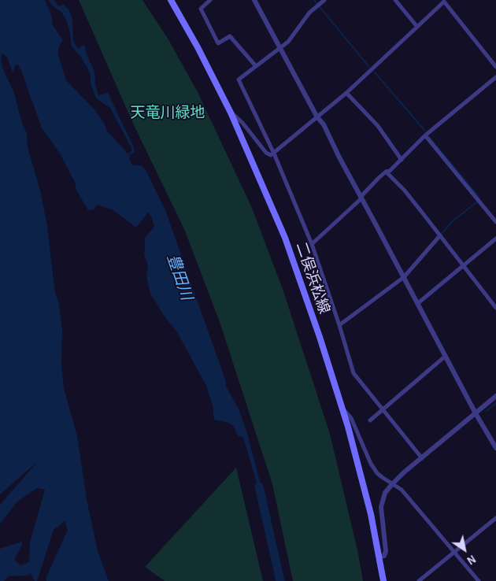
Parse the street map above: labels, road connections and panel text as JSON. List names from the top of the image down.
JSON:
{
  "streets": {
    "main road": ["二俣浜松線"]
  },
  "water": ["豊田川"],
  "parks": ["天竜川緑地"],
  "north": "bottom right"
}
